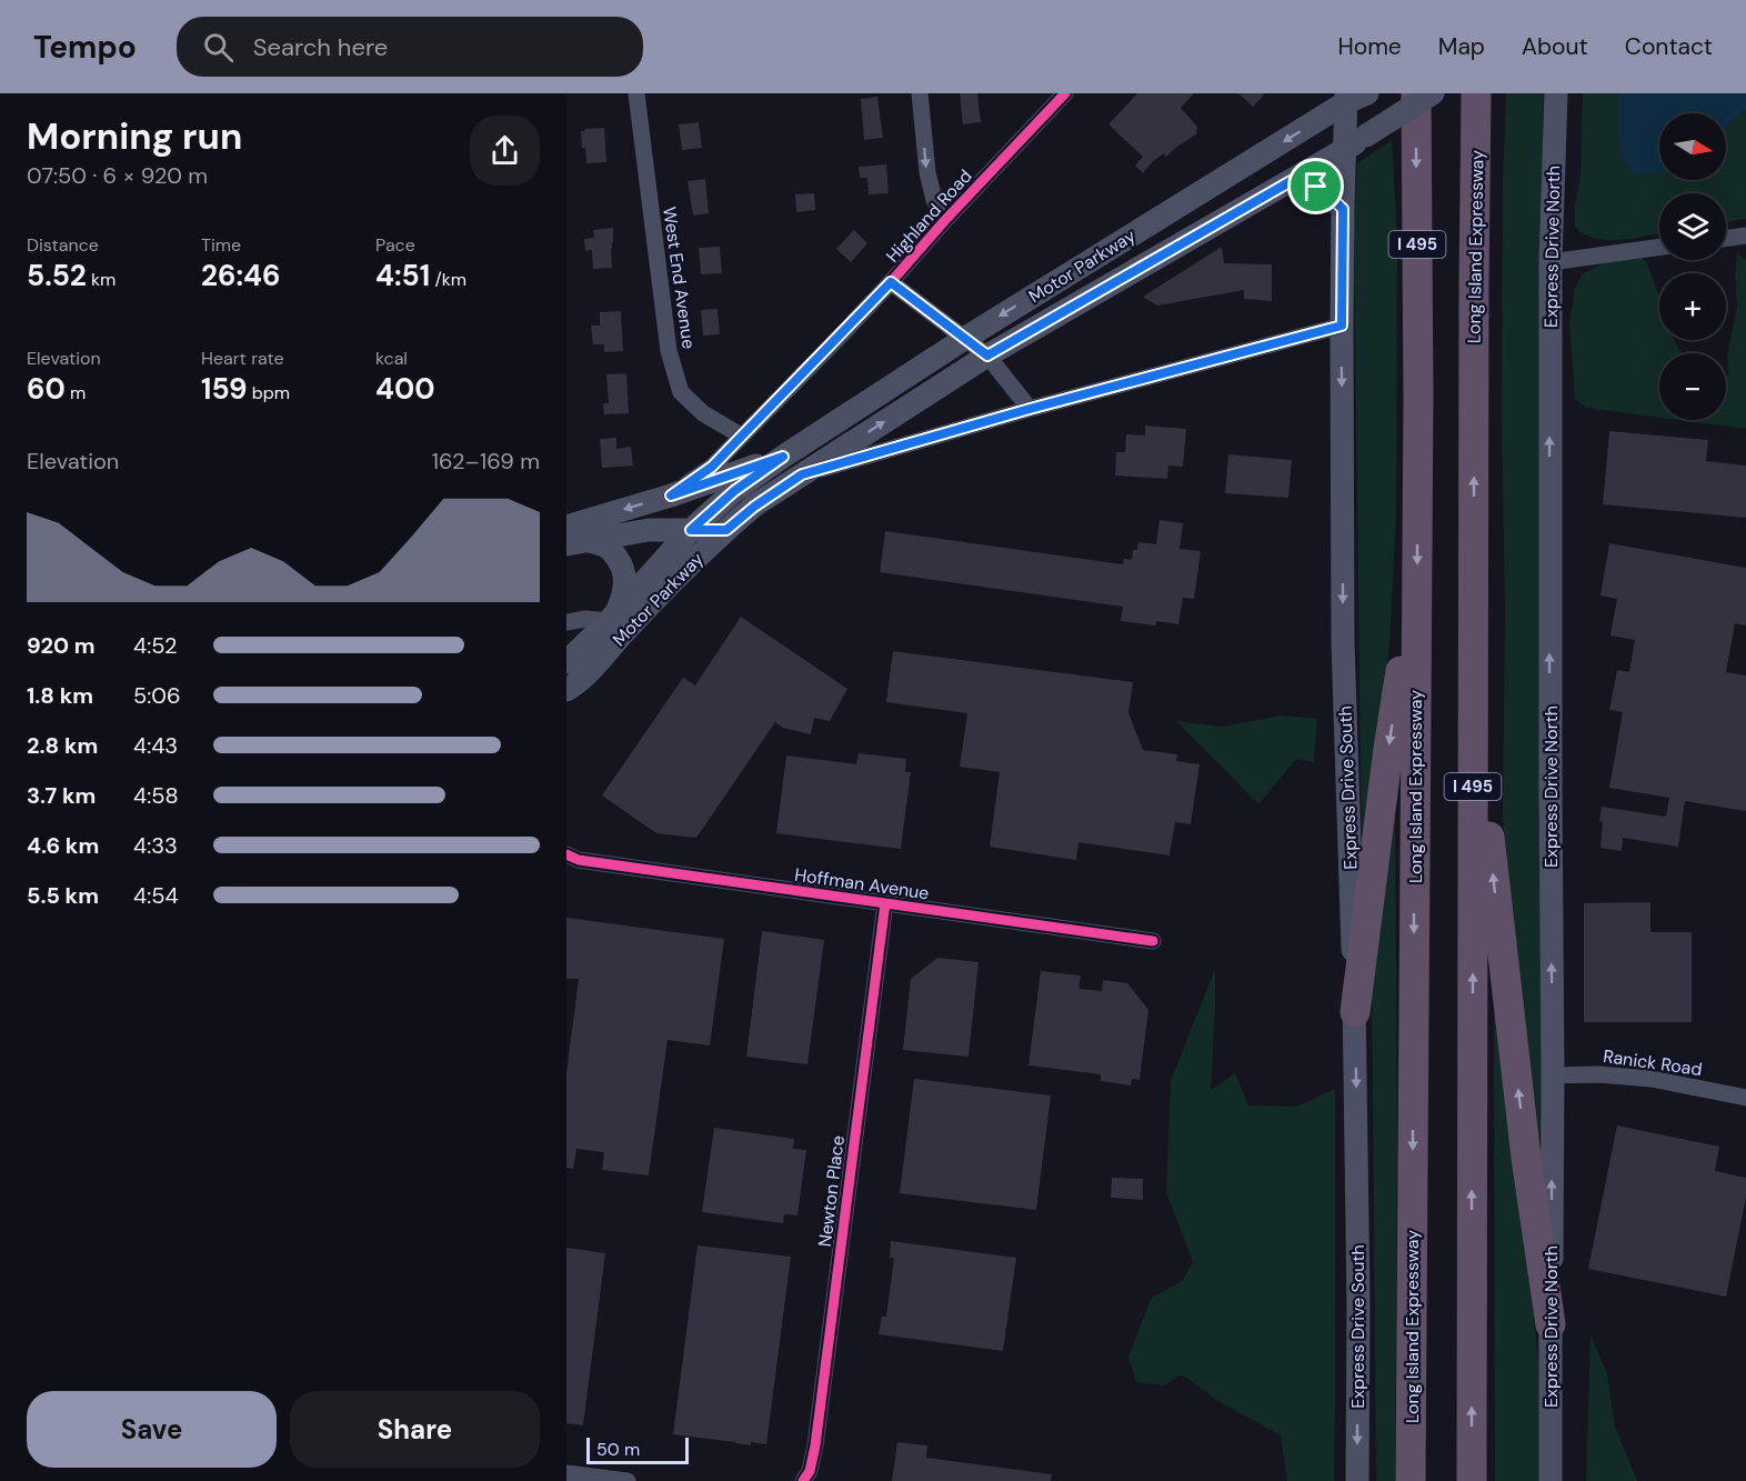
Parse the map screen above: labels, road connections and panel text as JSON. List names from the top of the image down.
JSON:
{
  "streets": {
    "highway": ["I 495", "Long Island Expressway"],
    "main road": ["Express Drive North", "Motor Parkway", "Express Drive South"],
    "street": [
      "Highland Road",
      "West End Avenue",
      "Hoffman Avenue",
      "Ranick Road",
      "Newton Place"
    ]
  },
  "crossings": [
    ["Highland Road", "West End Avenue"],
    ["Express Drive North", "Ranick Road"],
    ["Motor Parkway", "Express Drive South"],
    ["Hoffman Avenue", "Newton Place"]
  ],
  "one_way": ["Express Drive North", "Express Drive South"],
  "scale_bar": "50 m",
  "north": "right",
  "page": {
    "header": "Tempo",
    "search": "Search here",
    "nav": [
      "Home",
      "Map",
      "About",
      "Contact"
    ],
    "heading": ["Morning run", "07:50 · 6 × 920 m"],
    "map_buttons": ["+", "−"],
    "stats": [
      ["Distance", "5.52 km"],
      ["Time", "26:46"],
      ["Pace", "4:51 /km"],
      ["Elevation", "60 m"],
      ["Heart rate", "159 bpm"],
      ["kcal", "400"]
    ],
    "chart": ["Elevation", "162–169 m"],
    "list": [
      {
        "name": "920 m",
        "note": "4:52"
      },
      {
        "name": "1.8 km",
        "note": "5:06"
      },
      {
        "name": "2.8 km",
        "note": "4:43"
      },
      {
        "name": "3.7 km",
        "note": "4:58"
      },
      {
        "name": "4.6 km",
        "note": "4:33"
      },
      {
        "name": "5.5 km",
        "note": "4:54"
      }
    ],
    "buttons": ["Save", "Share"],
    "scale": "50 m"
  }
}
